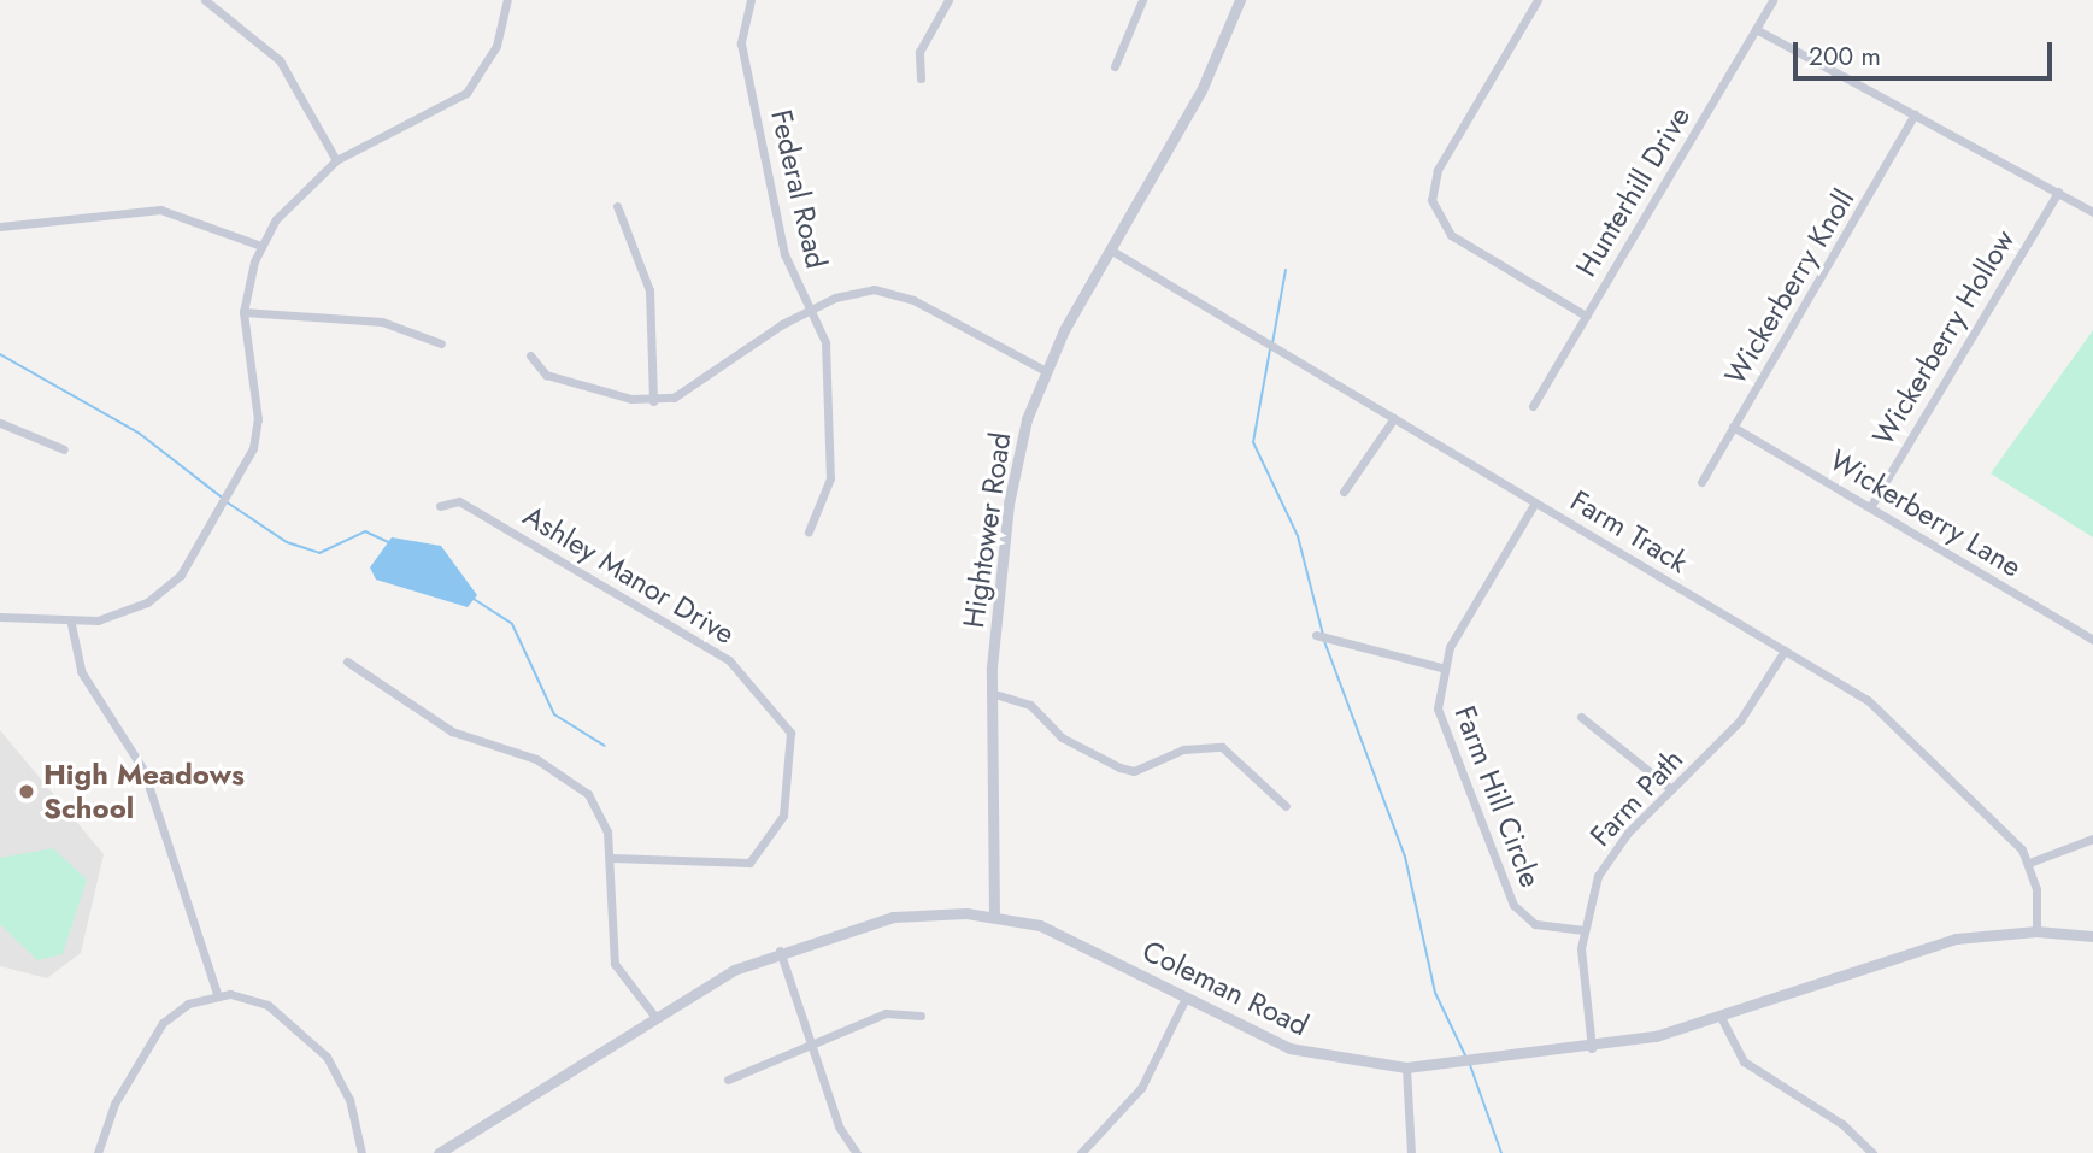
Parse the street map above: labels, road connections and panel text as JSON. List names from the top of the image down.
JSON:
{
  "streets": {
    "street": [
      "Federal Road",
      "Hunterhill Drive",
      "Wickerberry Knoll",
      "Wickerberry Hollow",
      "Wickerberry Lane",
      "Hightower Road",
      "Farm Track",
      "Ashley Manor Drive",
      "Farm Hill Circle",
      "Farm Path",
      "Coleman Road"
    ]
  },
  "crossings": [
    ["Wickerberry Knoll", "Wickerberry Lane"],
    ["Wickerberry Hollow", "Wickerberry Lane"],
    ["Hightower Road", "Farm Track"],
    ["Hightower Road", "Coleman Road"],
    ["Farm Track", "Farm Hill Circle"],
    ["Farm Track", "Farm Path"],
    ["Farm Hill Circle", "Farm Path"],
    ["Farm Path", "Coleman Road"]
  ],
  "places": ["High Meadows School"],
  "scale_bar": "200 m"
}
